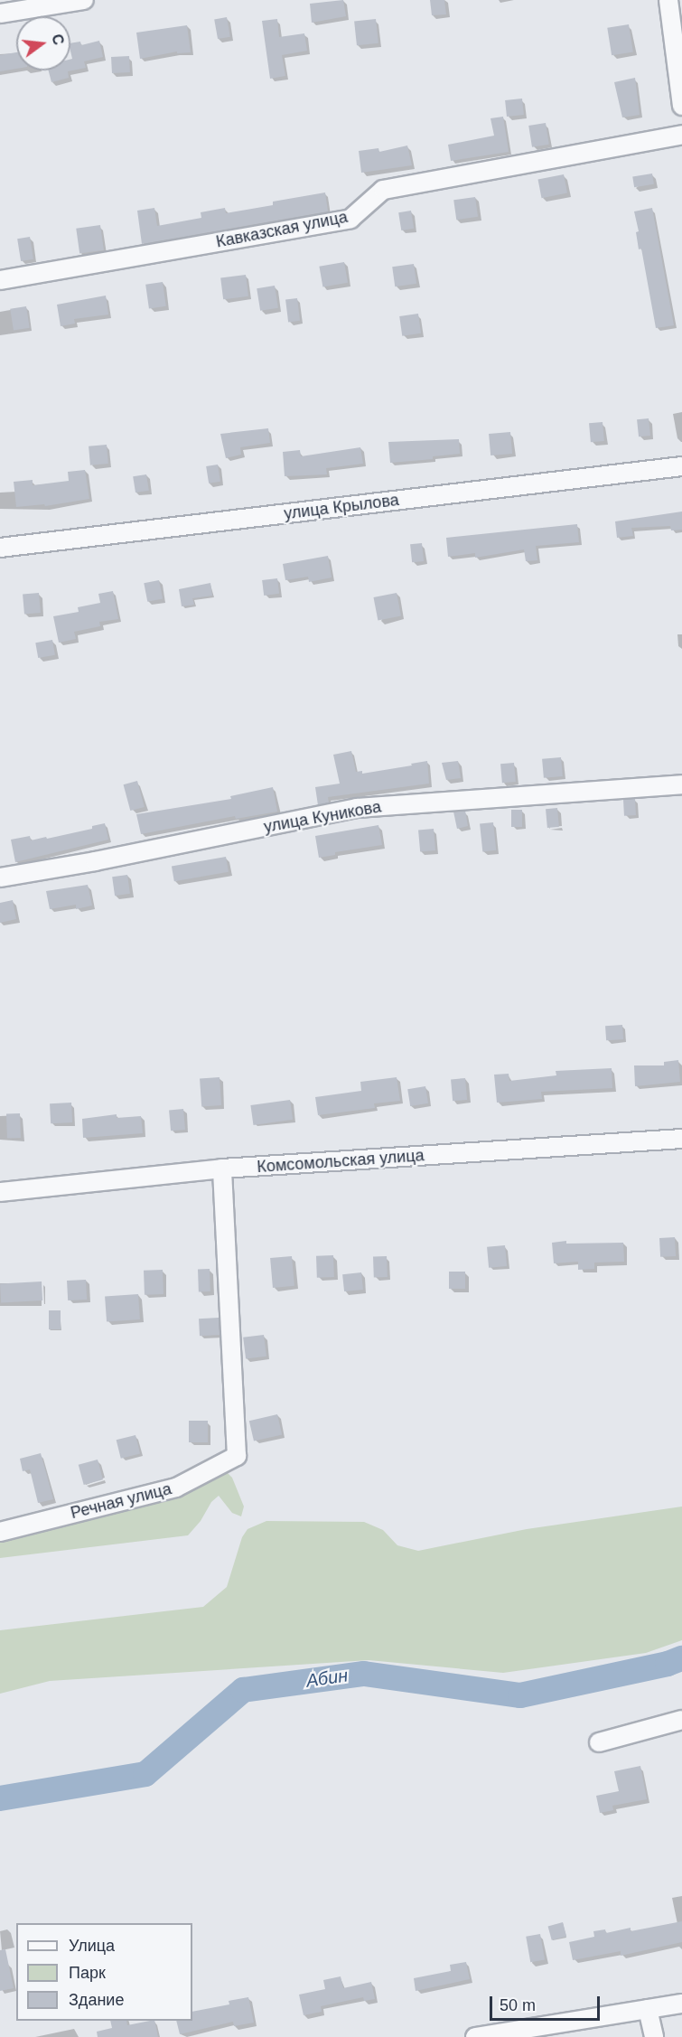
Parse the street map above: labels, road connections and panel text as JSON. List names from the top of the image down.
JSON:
{
  "streets": {
    "street": [
      "Кавказская улица",
      "улица Крылова",
      "улица Куникова",
      "Комсомольская улица",
      "Речная улица"
    ]
  },
  "crossings": [
    ["Комсомольская улица", "Речная улица"]
  ],
  "water": ["Абин"],
  "legend": ["Улица", "Парк", "Здание"],
  "scale_bar": "50 m",
  "north": "right"
}
